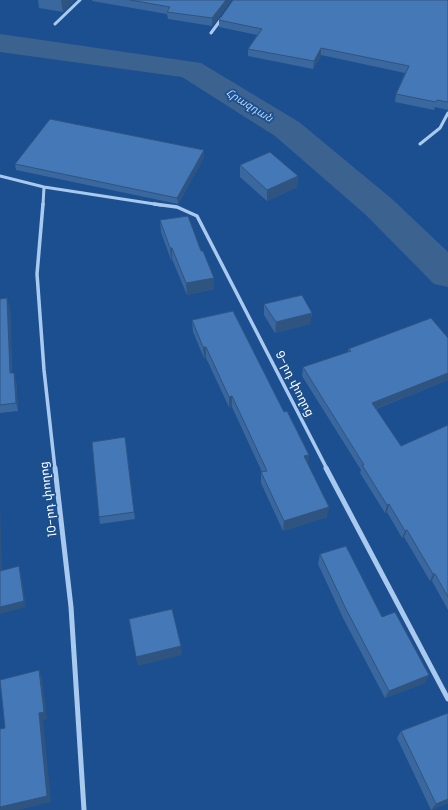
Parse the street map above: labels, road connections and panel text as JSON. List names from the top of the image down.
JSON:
{
  "streets": {
    "street": ["9-րդ փողոց", "10-րդ փողոց"]
  },
  "crossings": [
    ["9-րդ փողոց", "10-րդ փողոց"]
  ],
  "water": ["Հրազդան"]
}
